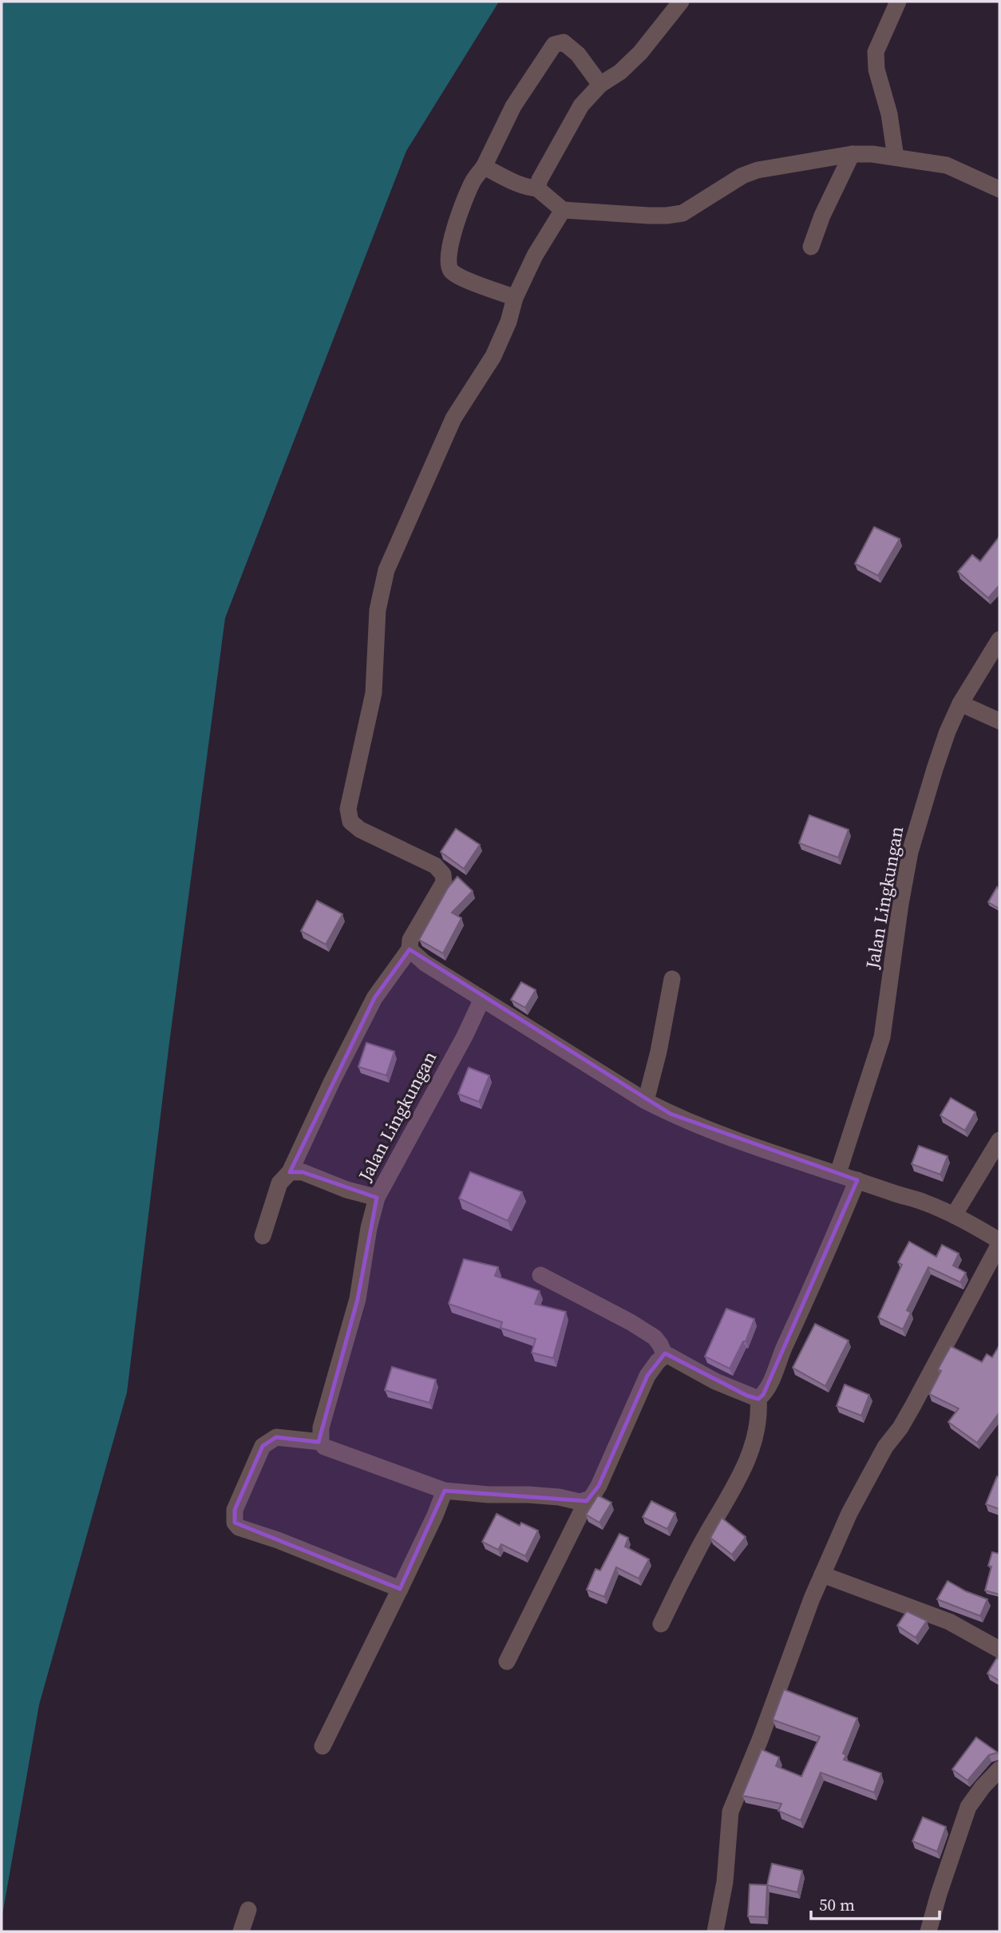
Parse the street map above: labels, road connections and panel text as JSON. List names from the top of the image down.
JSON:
{
  "streets": {
    "street": ["Jalan Lingkungan"]
  },
  "scale_bar": "50 m"
}
